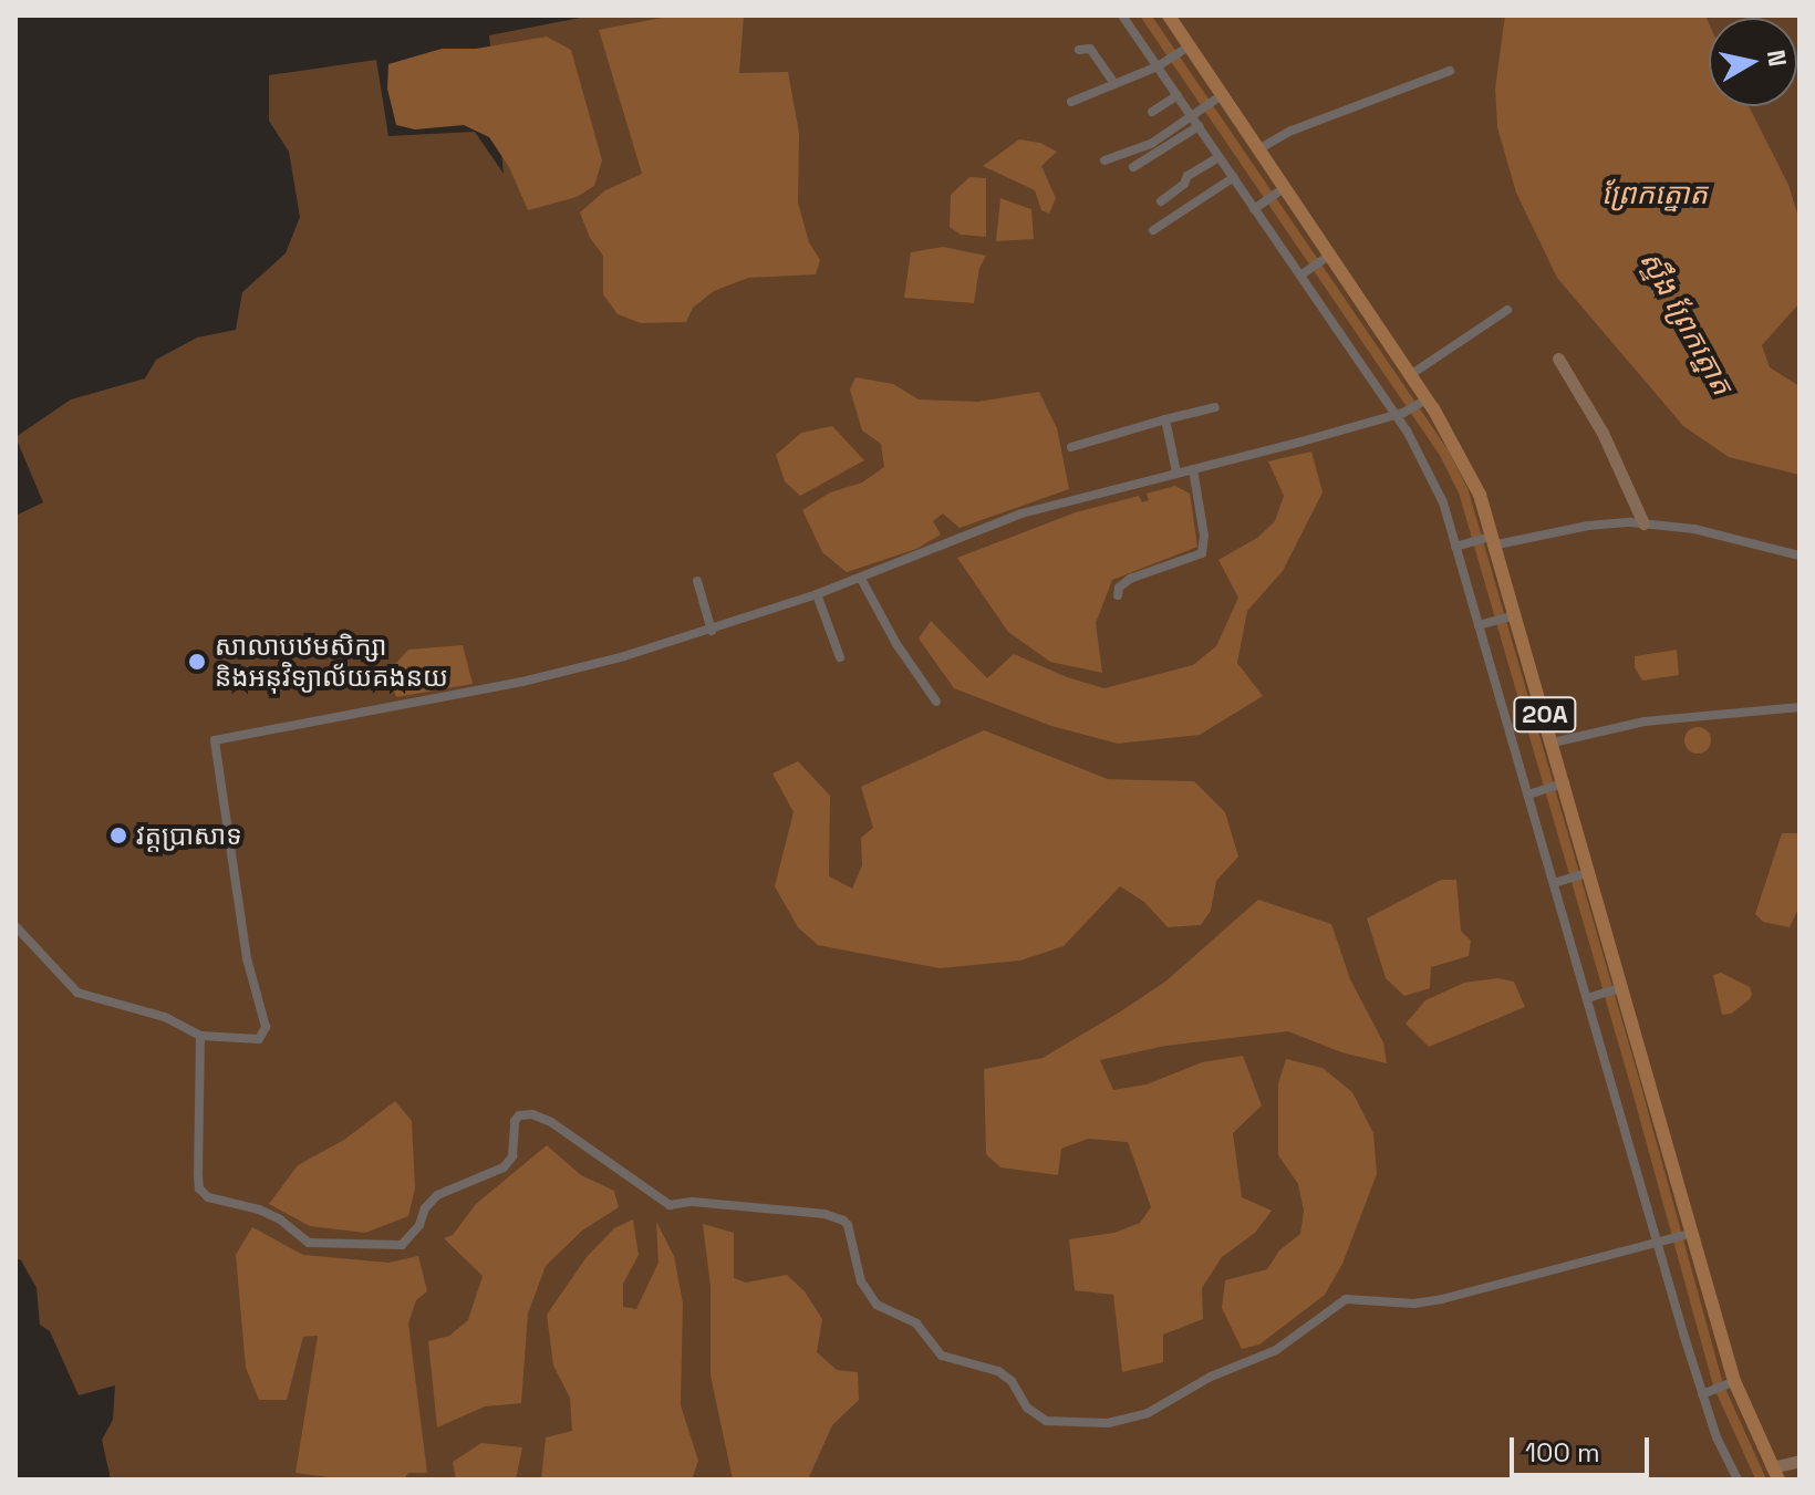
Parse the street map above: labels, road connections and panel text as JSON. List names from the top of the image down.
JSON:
{
  "streets": {
    "main road": ["20A"]
  },
  "water": ["ព្រែកត្នោត", "ស្ទឹង ព្រែកត្នោត"],
  "places": ["សាលាបឋមសិក្សា និងអនុវិទ្យាល័យគងនយ", "វត្តប្រាសាទ"],
  "scale_bar": "100 m",
  "north": "right"
}
